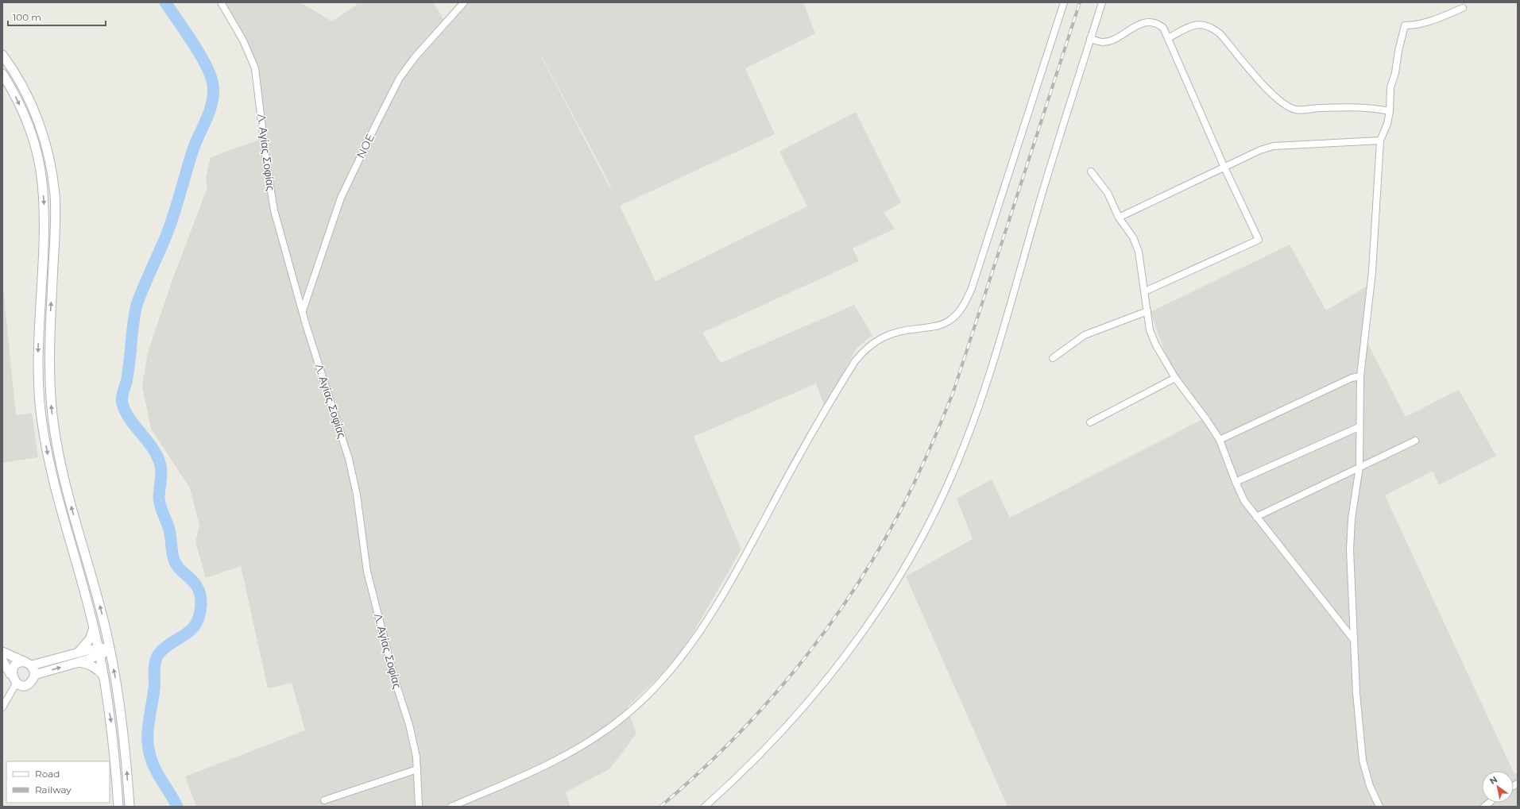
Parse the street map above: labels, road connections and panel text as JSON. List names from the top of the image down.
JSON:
{
  "streets": {
    "street": ["NOE", "Λ. Αγίας Σοφίας"]
  },
  "crossings": [
    ["NOE", "Λ. Αγίας Σοφίας"]
  ],
  "legend": ["Road", "Railway"],
  "scale_bar": "100 m",
  "north": "top left"
}
